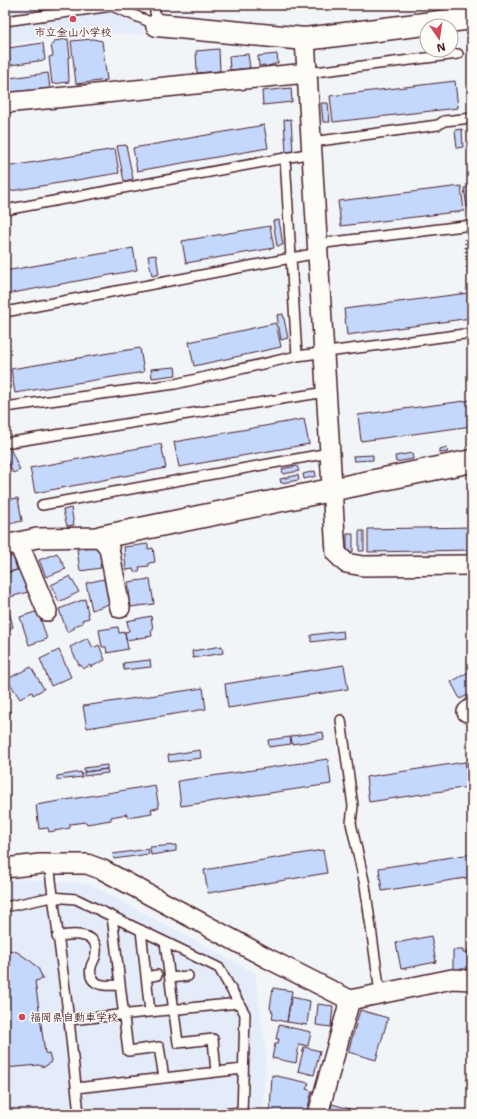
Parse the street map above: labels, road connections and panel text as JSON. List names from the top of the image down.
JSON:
{
  "places": ["市立金山小学校", "福岡県自動車学校"],
  "north": "bottom"
}
